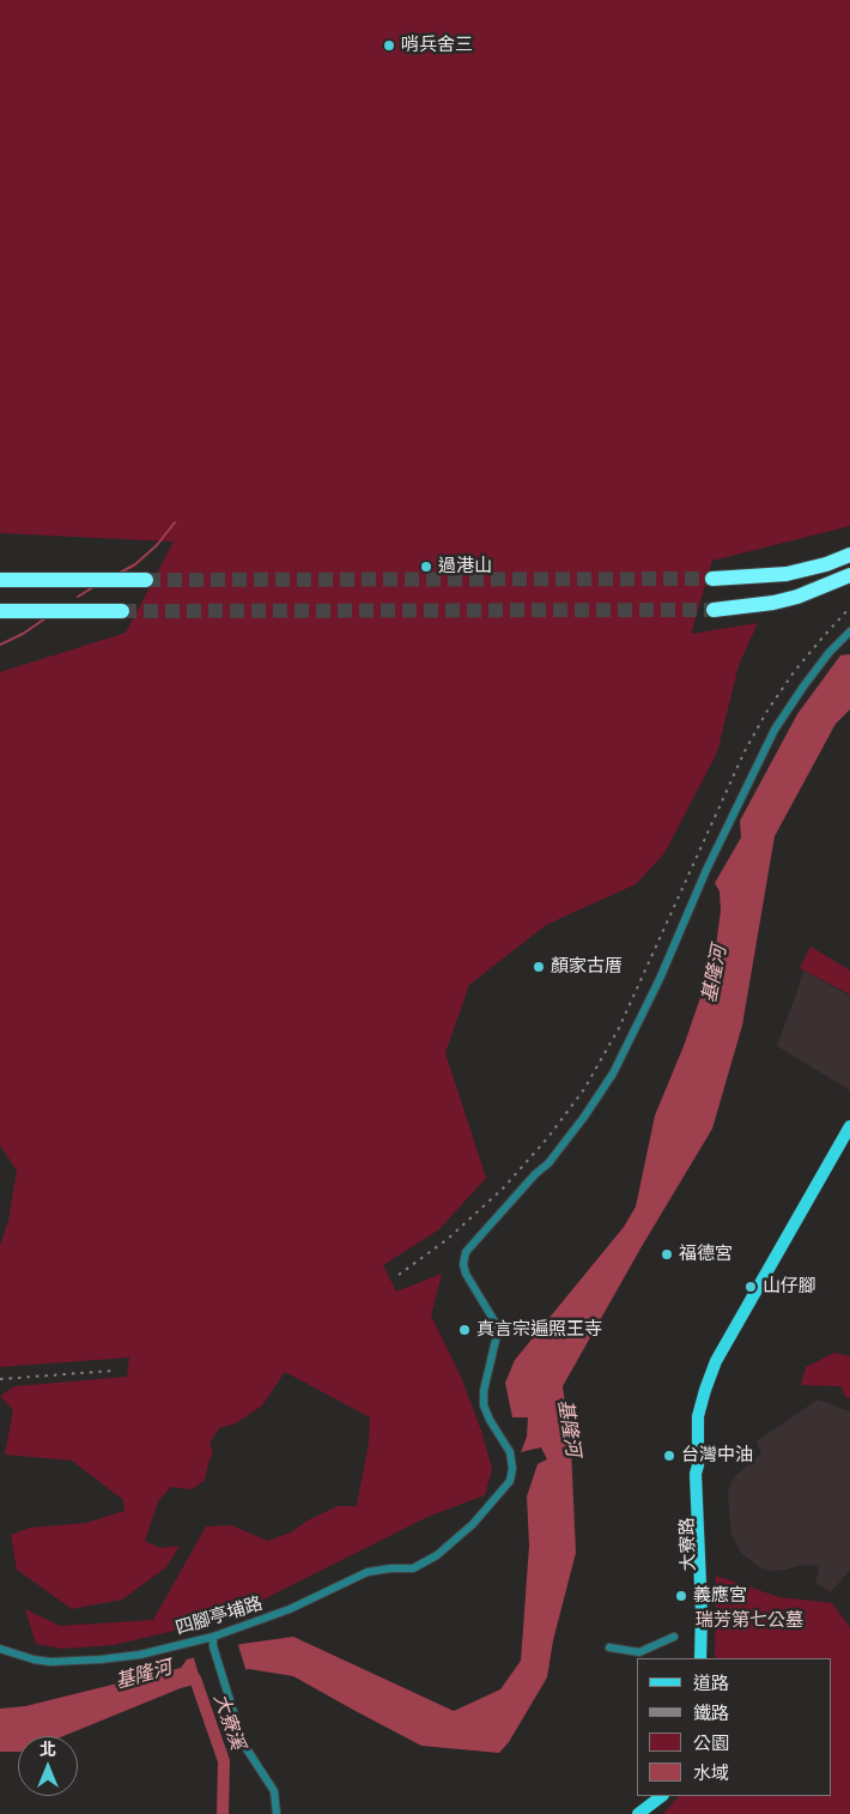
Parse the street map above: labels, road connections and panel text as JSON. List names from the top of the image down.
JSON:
{
  "streets": {
    "main road": ["大寮路"],
    "street": ["四腳亭埔路"]
  },
  "water": ["基隆河", "大寮溪"],
  "parks": ["瑞芳第七公墓"],
  "places": [
    "哨兵舍三",
    "過港山",
    "顏家古厝",
    "福德宮",
    "山仔腳",
    "真言宗遍照王寺",
    "台灣中油",
    "義應宮"
  ],
  "legend": [
    "道路",
    "鐵路",
    "公園",
    "水域"
  ],
  "north": "top"
}
